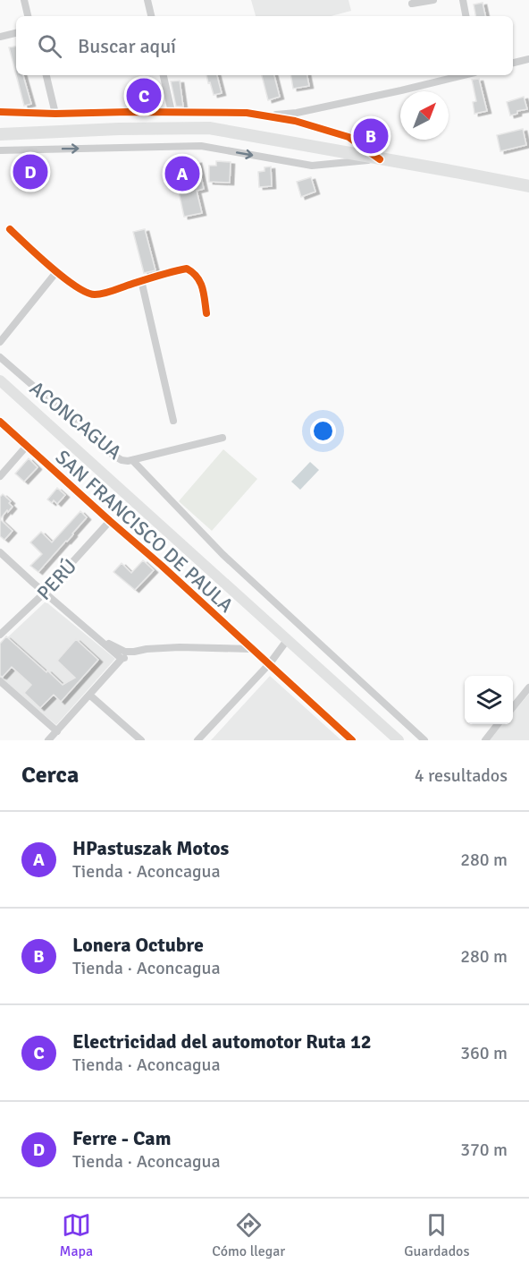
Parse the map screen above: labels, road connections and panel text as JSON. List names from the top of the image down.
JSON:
{
  "streets": {
    "street": ["ACONCAGUA", "SAN FRANCISCO DE PAULA", "PERÚ"]
  },
  "crossings": [
    ["SAN FRANCISCO DE PAULA", "PERÚ"]
  ],
  "north": "top right",
  "page": {
    "search": "Buscar aquí",
    "pins": [
      "C",
      "B",
      "D",
      "A"
    ],
    "heading": ["Cerca", "4 resultados"],
    "list": [
      {
        "mark": "A",
        "name": "HPastuszak Motos",
        "note": "Tienda · Aconcagua",
        "value": "280 m"
      },
      {
        "mark": "B",
        "name": "Lonera Octubre",
        "note": "Tienda · Aconcagua",
        "value": "280 m"
      },
      {
        "mark": "C",
        "name": "Electricidad del automotor Ruta 12",
        "note": "Tienda · Aconcagua",
        "value": "360 m"
      },
      {
        "mark": "D",
        "name": "Ferre - Cam",
        "note": "Tienda · Aconcagua",
        "value": "370 m"
      }
    ],
    "nav": ["Mapa", "Cómo llegar", "Guardados"]
  }
}
